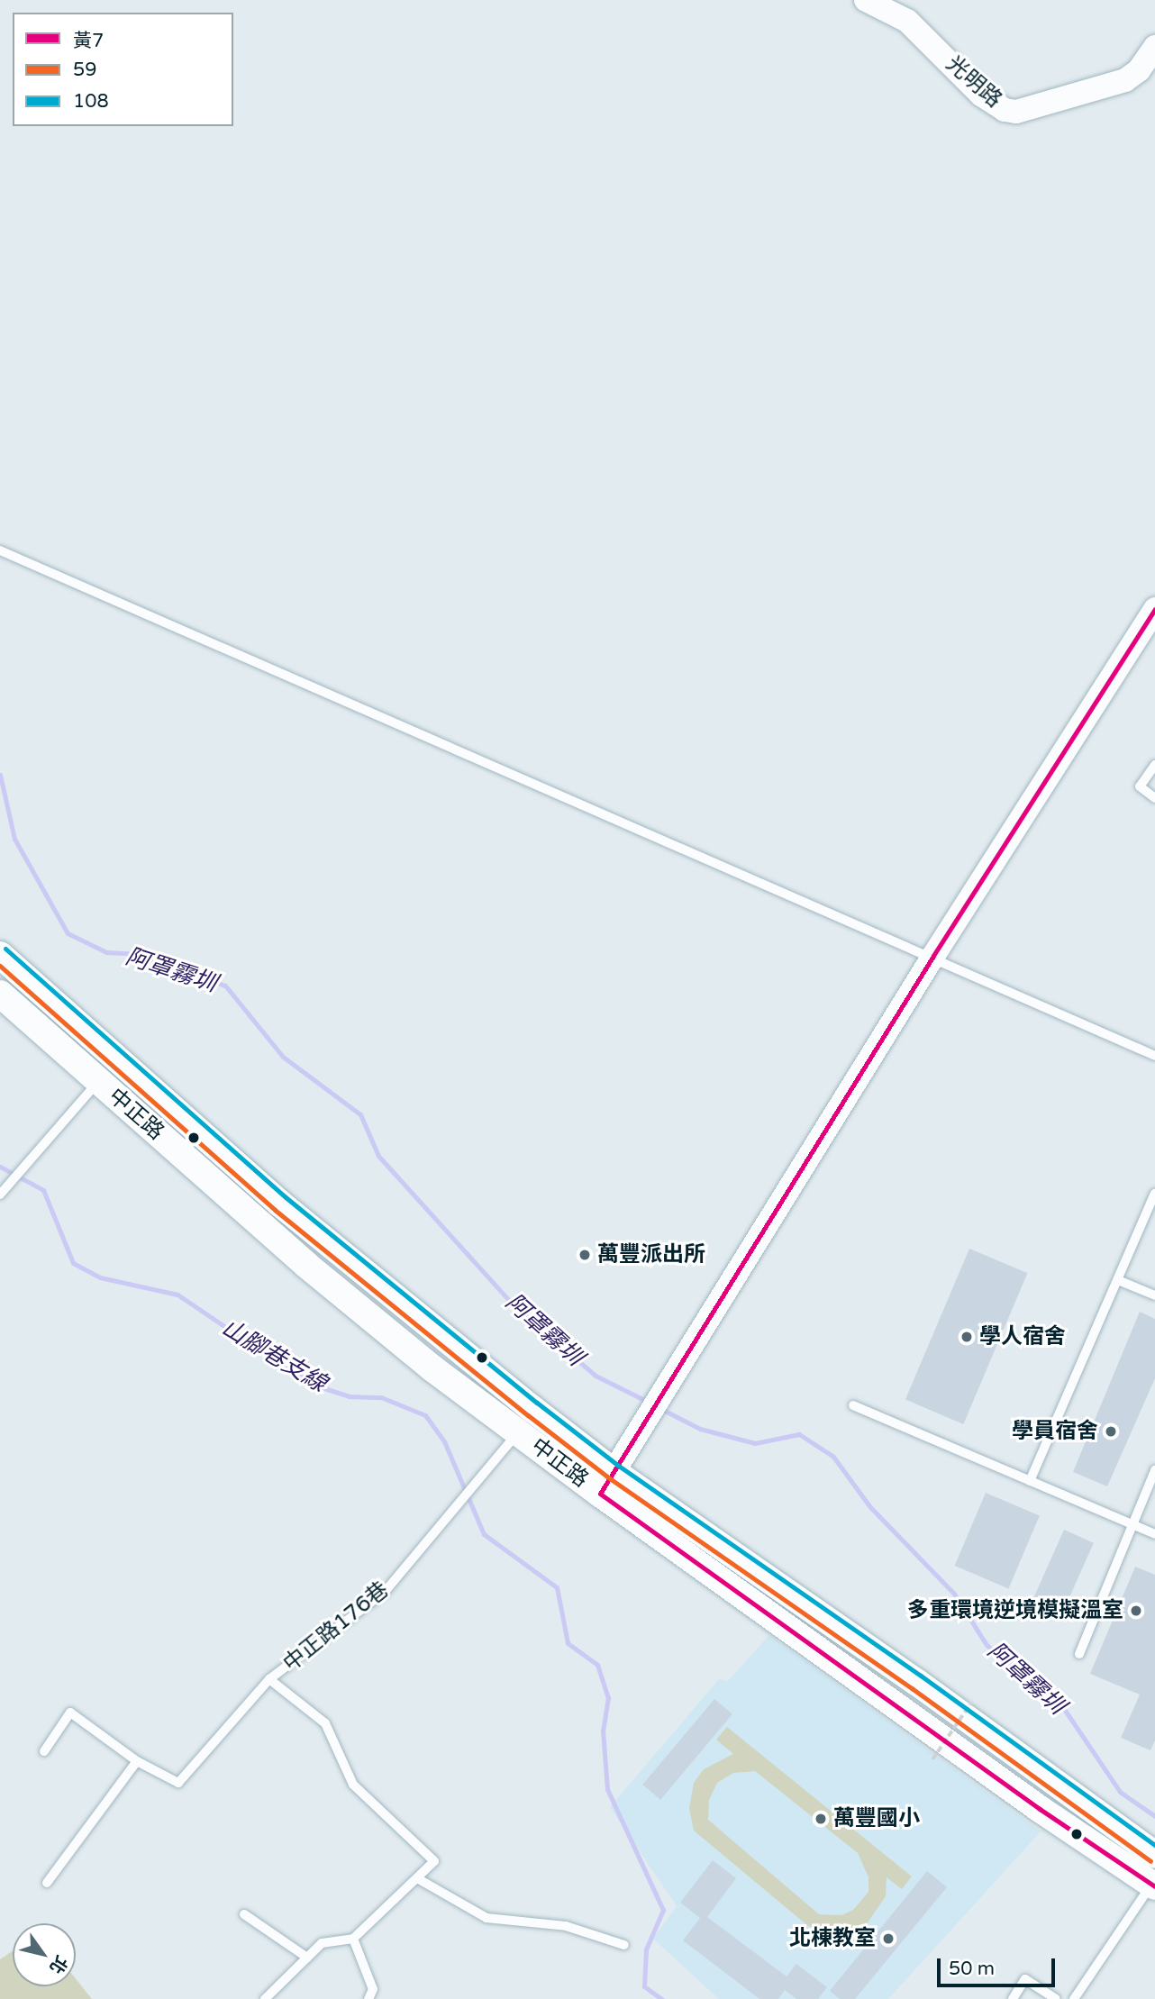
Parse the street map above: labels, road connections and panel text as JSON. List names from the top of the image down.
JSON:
{
  "streets": {
    "main road": ["中正路"],
    "street": ["光明路"],
    "lane": ["中正路176巷"]
  },
  "crossings": [
    ["中正路", "中正路176巷"]
  ],
  "water": ["阿罩霧圳", "山腳巷支線"],
  "places": [
    "萬豐派出所",
    "學人宿舍",
    "學員宿舍",
    "多重環境逆境模擬溫室",
    "萬豐國小",
    "北棟教室"
  ],
  "lines": ["transit line 黃7", "transit line 108", "transit line 59"],
  "legend": ["黃7", "59", "108"],
  "scale_bar": "50 m",
  "north": "bottom right"
}
